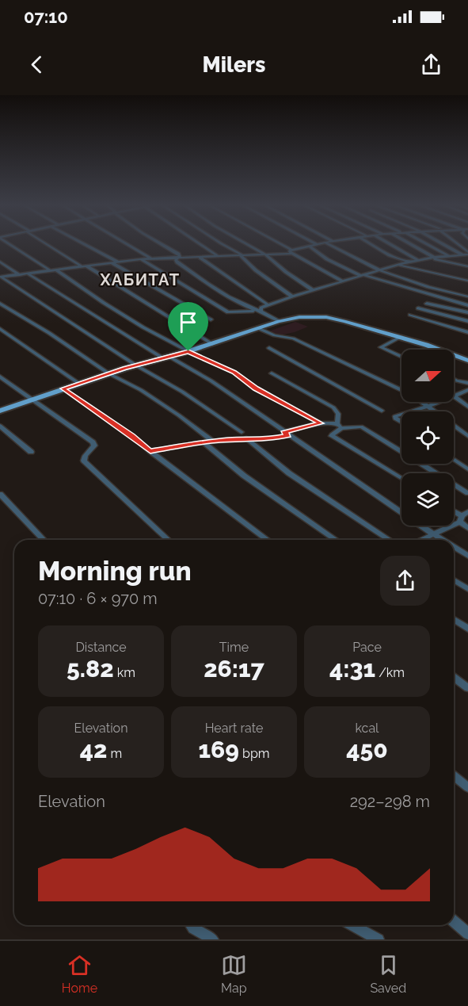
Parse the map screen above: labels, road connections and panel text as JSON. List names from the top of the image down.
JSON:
{
  "districts": ["ХАБИТАТ"],
  "north": "right",
  "page": {
    "status": "07:10",
    "header": "Milers",
    "heading": ["Morning run", "07:10 · 6 × 970 m"],
    "stats": [
      ["Distance", "5.82 km"],
      ["Time", "26:17"],
      ["Pace", "4:31 /km"],
      ["Elevation", "42 m"],
      ["Heart rate", "169 bpm"],
      ["kcal", "450"]
    ],
    "chart": ["Elevation", "292–298 m"],
    "tabs": ["Home", "Map", "Saved"]
  }
}
